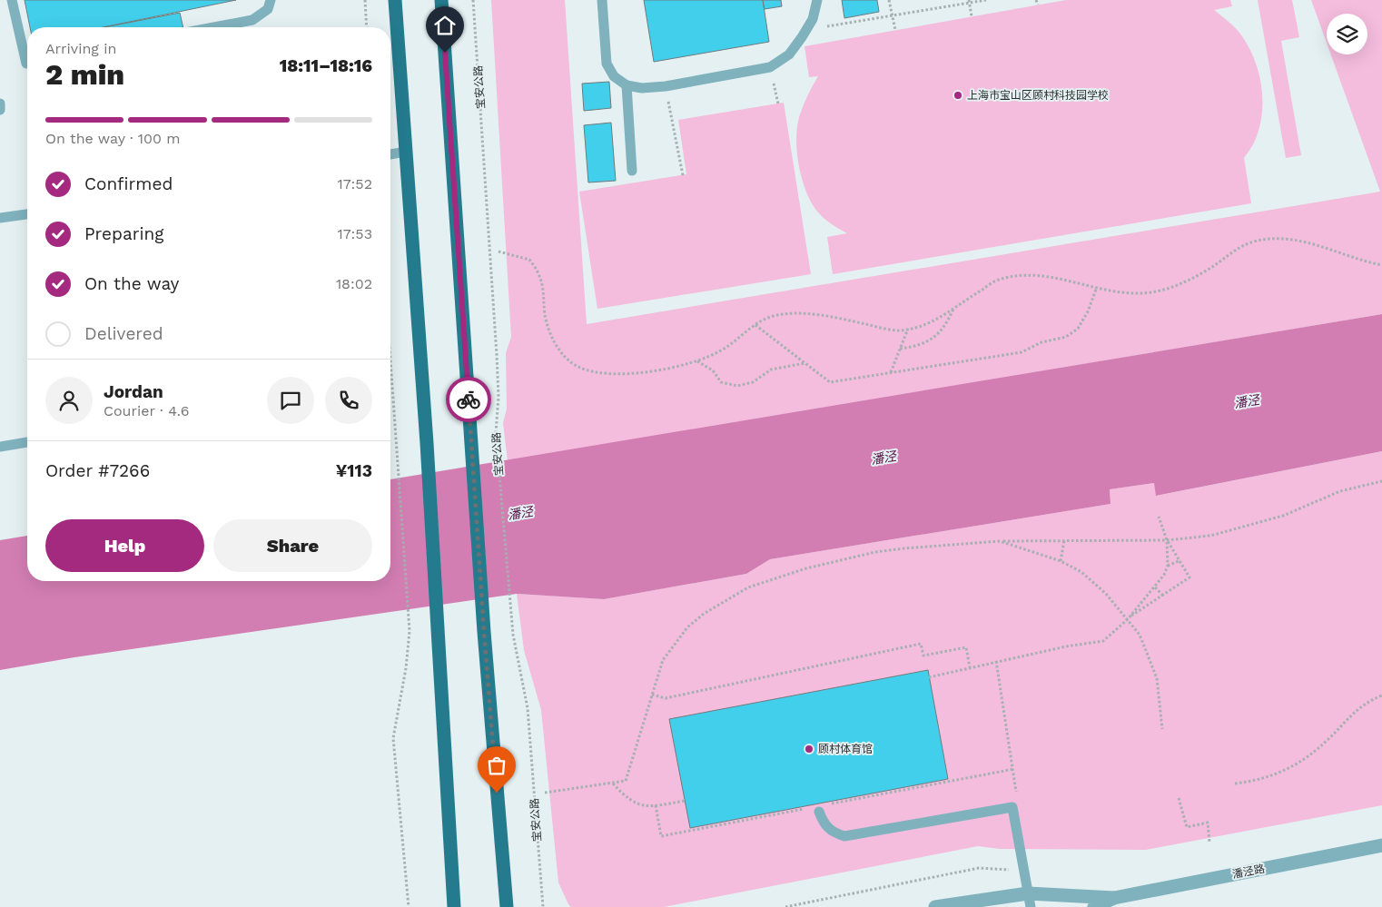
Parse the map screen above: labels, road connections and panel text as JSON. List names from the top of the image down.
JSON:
{
  "streets": {
    "street": ["潘泾路"],
    "path": ["宝安公路"]
  },
  "water": ["潘泾"],
  "places": ["上海市宝山区顾村科技园学校", "顾村体育馆"],
  "page": {
    "heading": ["2 min", "Arriving in", "18:11–18:16"],
    "panel": [
      "Jordan",
      "Courier · 4.6",
      "Order #7266",
      "¥113"
    ],
    "bar": "On the way · 100 m",
    "list": [
      ["Confirmed", "17:52"],
      ["Preparing", "17:53"],
      ["On the way", "18:02"],
      "Delivered"
    ],
    "buttons": ["Help", "Share"]
  }
}
